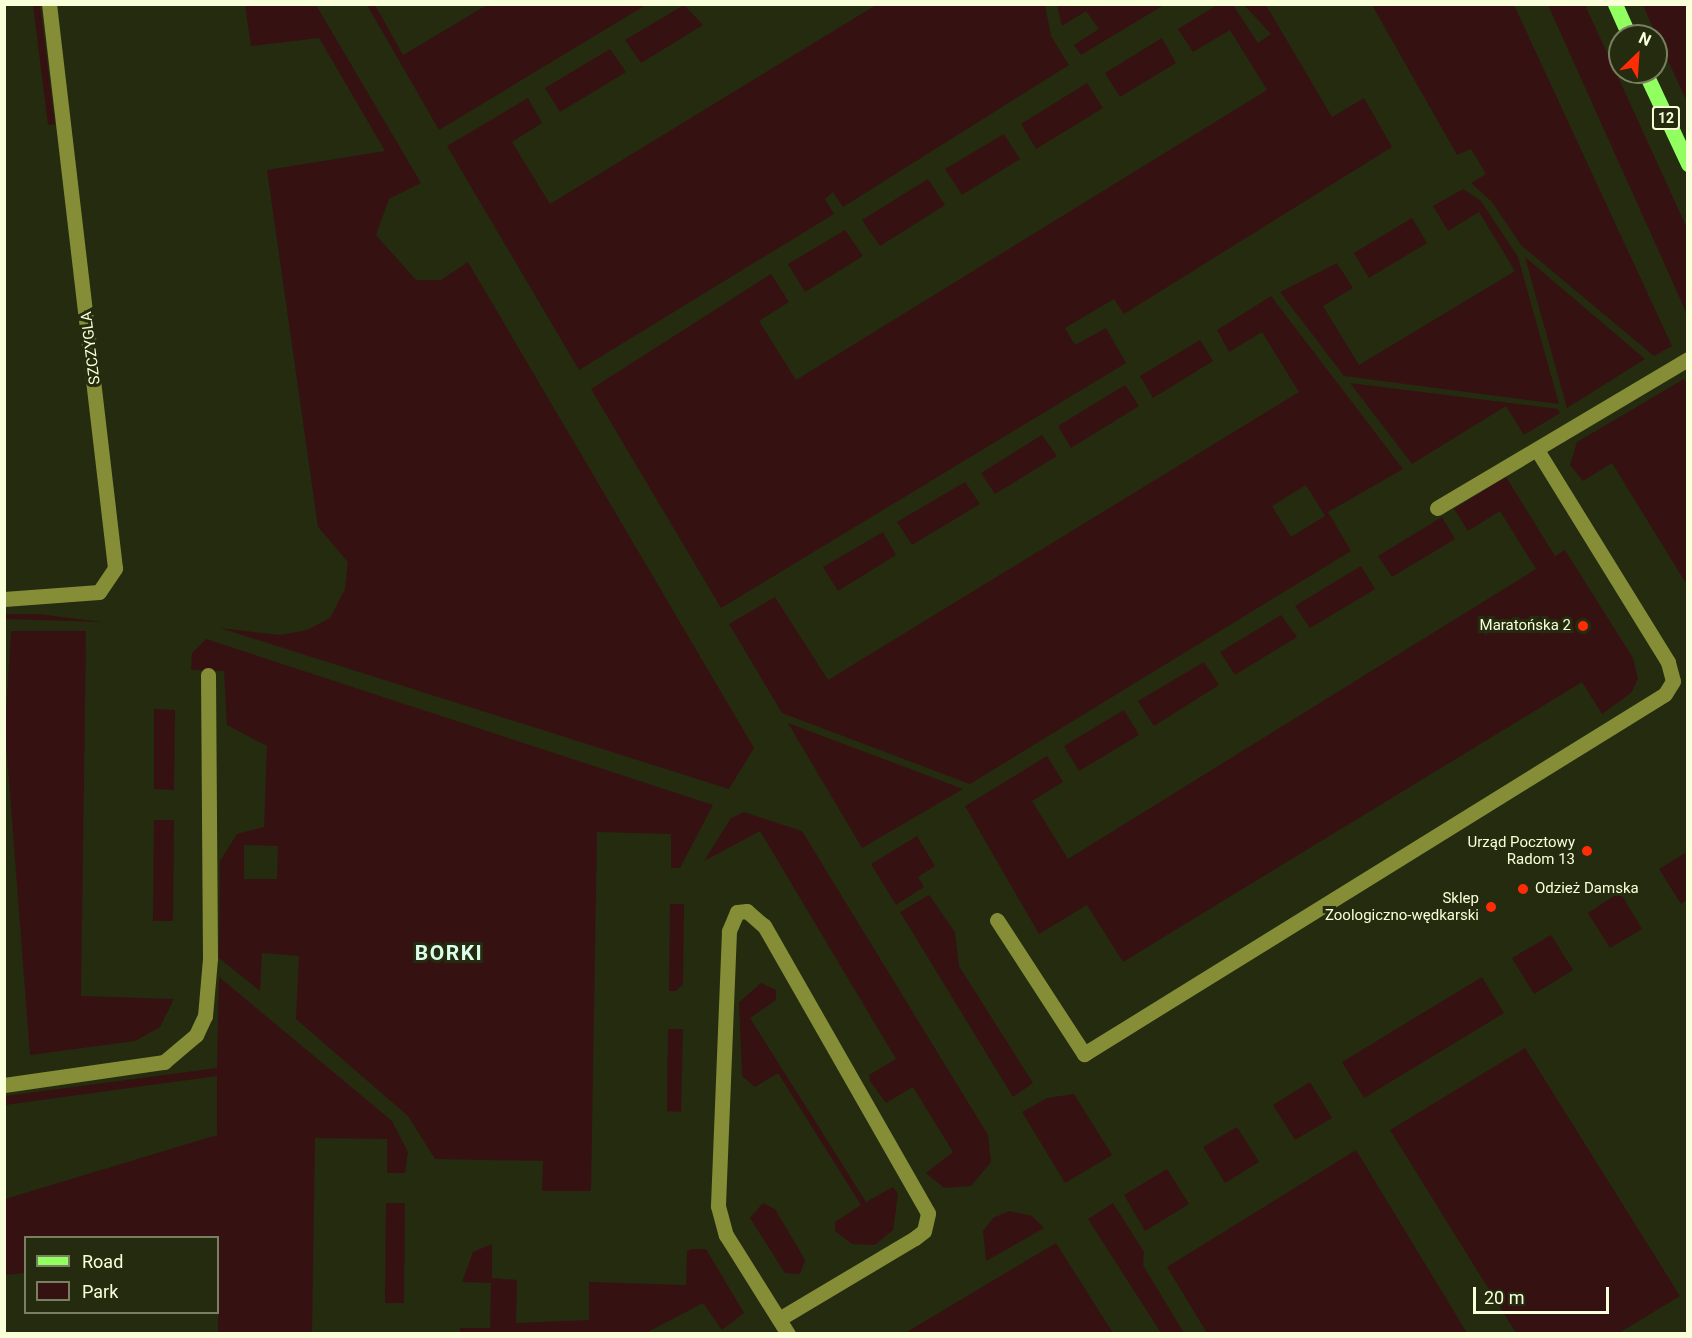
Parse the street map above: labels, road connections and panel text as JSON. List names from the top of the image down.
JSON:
{
  "streets": {
    "main road": ["12"],
    "lane": ["SZCZYGLA"]
  },
  "districts": ["BORKI"],
  "places": [
    "Maratońska 2",
    "Urząd Pocztowy Radom 13",
    "Odzież Damska",
    "Sklep Zoologiczno-wędkarski"
  ],
  "legend": ["Road", "Park"],
  "scale_bar": "20 m",
  "north": "top right"
}
